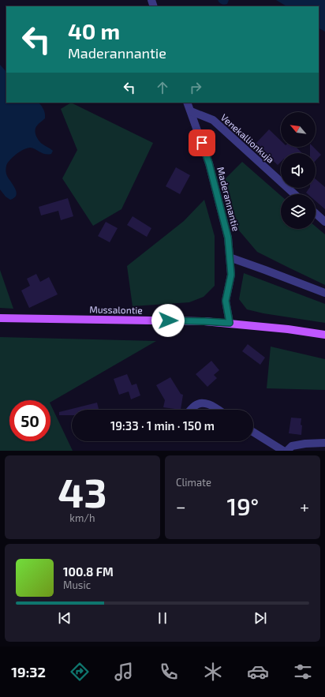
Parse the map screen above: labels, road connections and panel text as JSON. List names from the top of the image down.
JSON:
{
  "streets": {
    "main road": ["Mussalontie"],
    "street": ["Venekallionkuja", "Maderannantie"]
  },
  "crossings": [
    ["Venekallionkuja", "Maderannantie"],
    ["Maderannantie", "Mussalontie"]
  ],
  "north": "top left",
  "page": {
    "turn": ["40 m", "Maderannantie"],
    "limit": "50",
    "trip": "19:33 · 1 min · 150 m",
    "tile": [
      ["43", "km/h"],
      "Climate"
    ],
    "heat": ["−", "19°", "+"],
    "song": ["100.8 FM", "Music"],
    "tabs": "19:32"
  }
}
